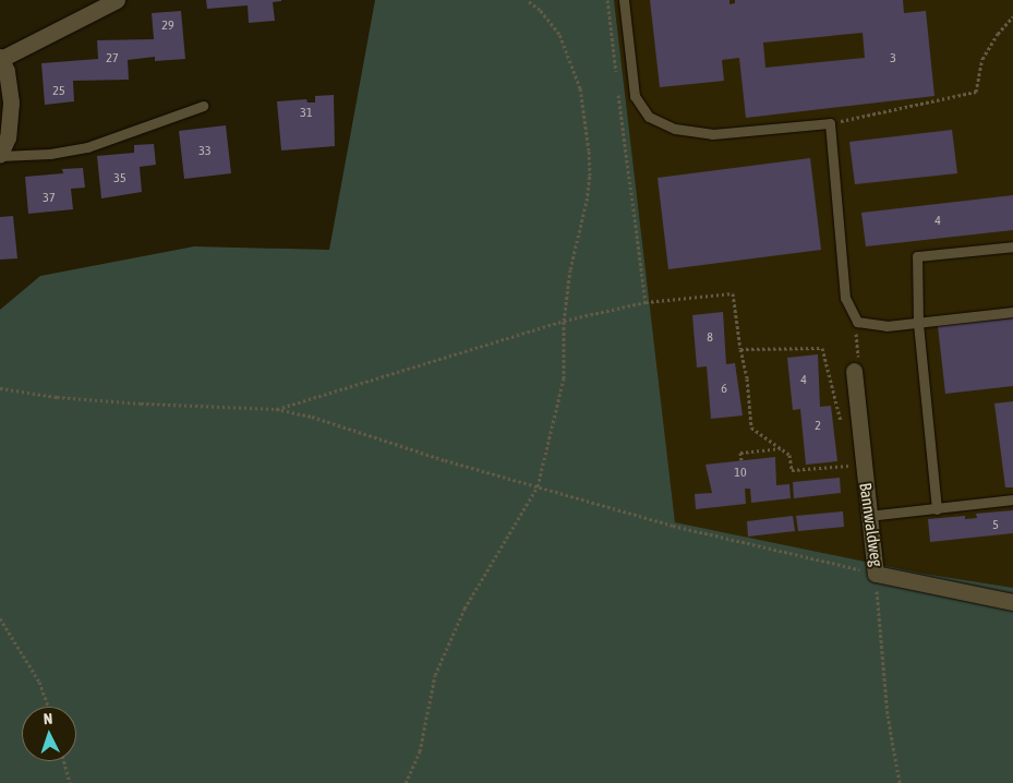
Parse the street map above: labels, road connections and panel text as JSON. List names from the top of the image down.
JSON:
{
  "streets": {
    "street": ["Bannwaldweg"]
  },
  "house_numbers": [
    "29",
    "27",
    "3",
    "25",
    "31",
    "33",
    "35",
    "37",
    "4",
    "8",
    "4",
    "6",
    "2",
    "10",
    "5"
  ],
  "north": "top"
}
